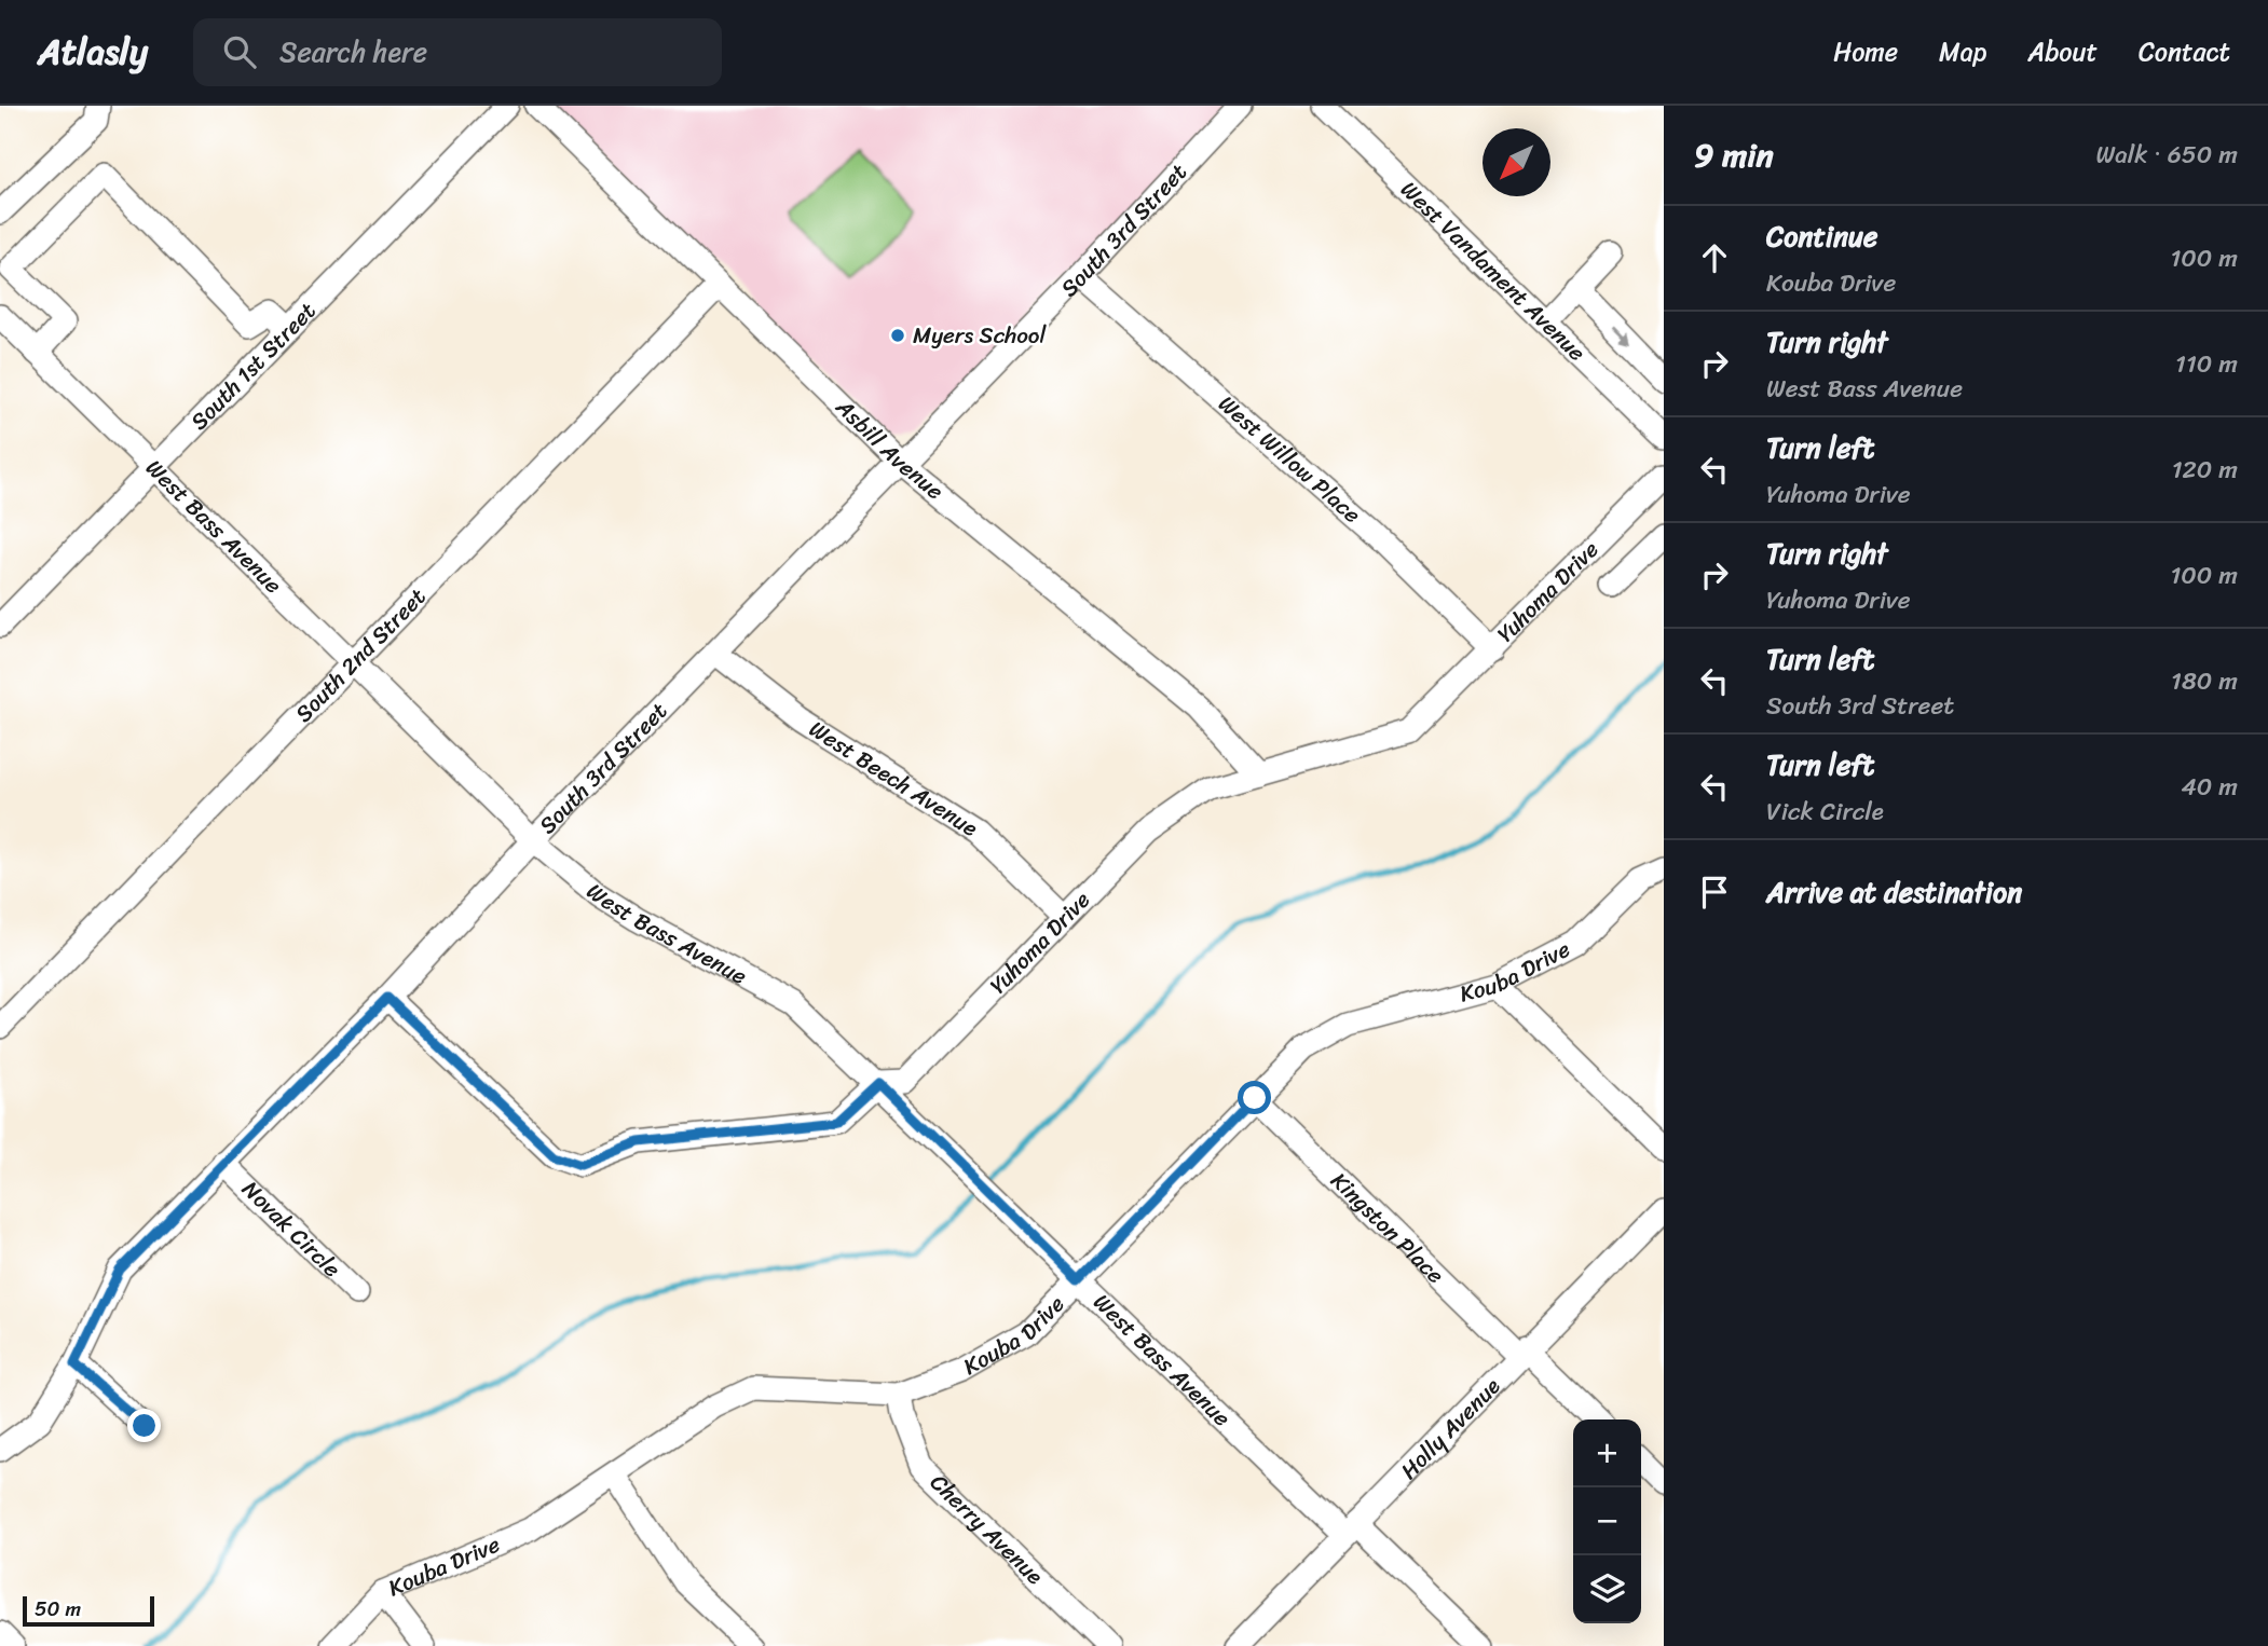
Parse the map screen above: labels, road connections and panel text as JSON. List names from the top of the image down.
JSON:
{
  "streets": {
    "street": [
      "South 3rd Street",
      "West Vandament Avenue",
      "South 1st Street",
      "Asbill Avenue",
      "West Willow Place",
      "West Bass Avenue",
      "Yuhoma Drive",
      "South 2nd Street",
      "West Beech Avenue",
      "Kouba Drive",
      "Kingston Place",
      "Novak Circle",
      "Holly Avenue",
      "Cherry Avenue"
    ]
  },
  "crossings": [
    ["South 3rd Street", "Asbill Avenue"],
    ["South 3rd Street", "West Willow Place"],
    ["South 3rd Street", "West Bass Avenue"],
    ["South 3rd Street", "Yuhoma Drive"],
    ["South 3rd Street", "West Beech Avenue"],
    ["South 3rd Street", "Novak Circle"],
    ["South 1st Street", "West Bass Avenue"],
    ["Asbill Avenue", "Yuhoma Drive"],
    ["Asbill Avenue", "South 2nd Street"],
    ["West Willow Place", "Yuhoma Drive"],
    ["West Bass Avenue", "Yuhoma Drive"],
    ["West Bass Avenue", "South 2nd Street"],
    ["West Bass Avenue", "Kouba Drive"],
    ["West Bass Avenue", "Holly Avenue"],
    ["Yuhoma Drive", "West Beech Avenue"],
    ["Kouba Drive", "Kingston Place"],
    ["Kouba Drive", "Cherry Avenue"],
    ["Kingston Place", "Holly Avenue"]
  ],
  "places": ["Myers School"],
  "scale_bar": "50 m",
  "north": "bottom left",
  "page": {
    "header": "Atlasly",
    "search": "Search here",
    "nav": [
      "Home",
      "Map",
      "About",
      "Contact"
    ],
    "heading": ["9 min", "Walk · 650 m"],
    "list": [
      ["Continue", "Kouba Drive", "100 m"],
      ["Turn right", "West Bass Avenue", "110 m"],
      ["Turn left", "Yuhoma Drive", "120 m"],
      ["Turn right", "Yuhoma Drive", "100 m"],
      ["Turn left", "South 3rd Street", "180 m"],
      ["Turn left", "Vick Circle", "40 m"],
      "Arrive at destination"
    ],
    "map_buttons": ["+", "−"],
    "scale": "50 m"
  }
}
